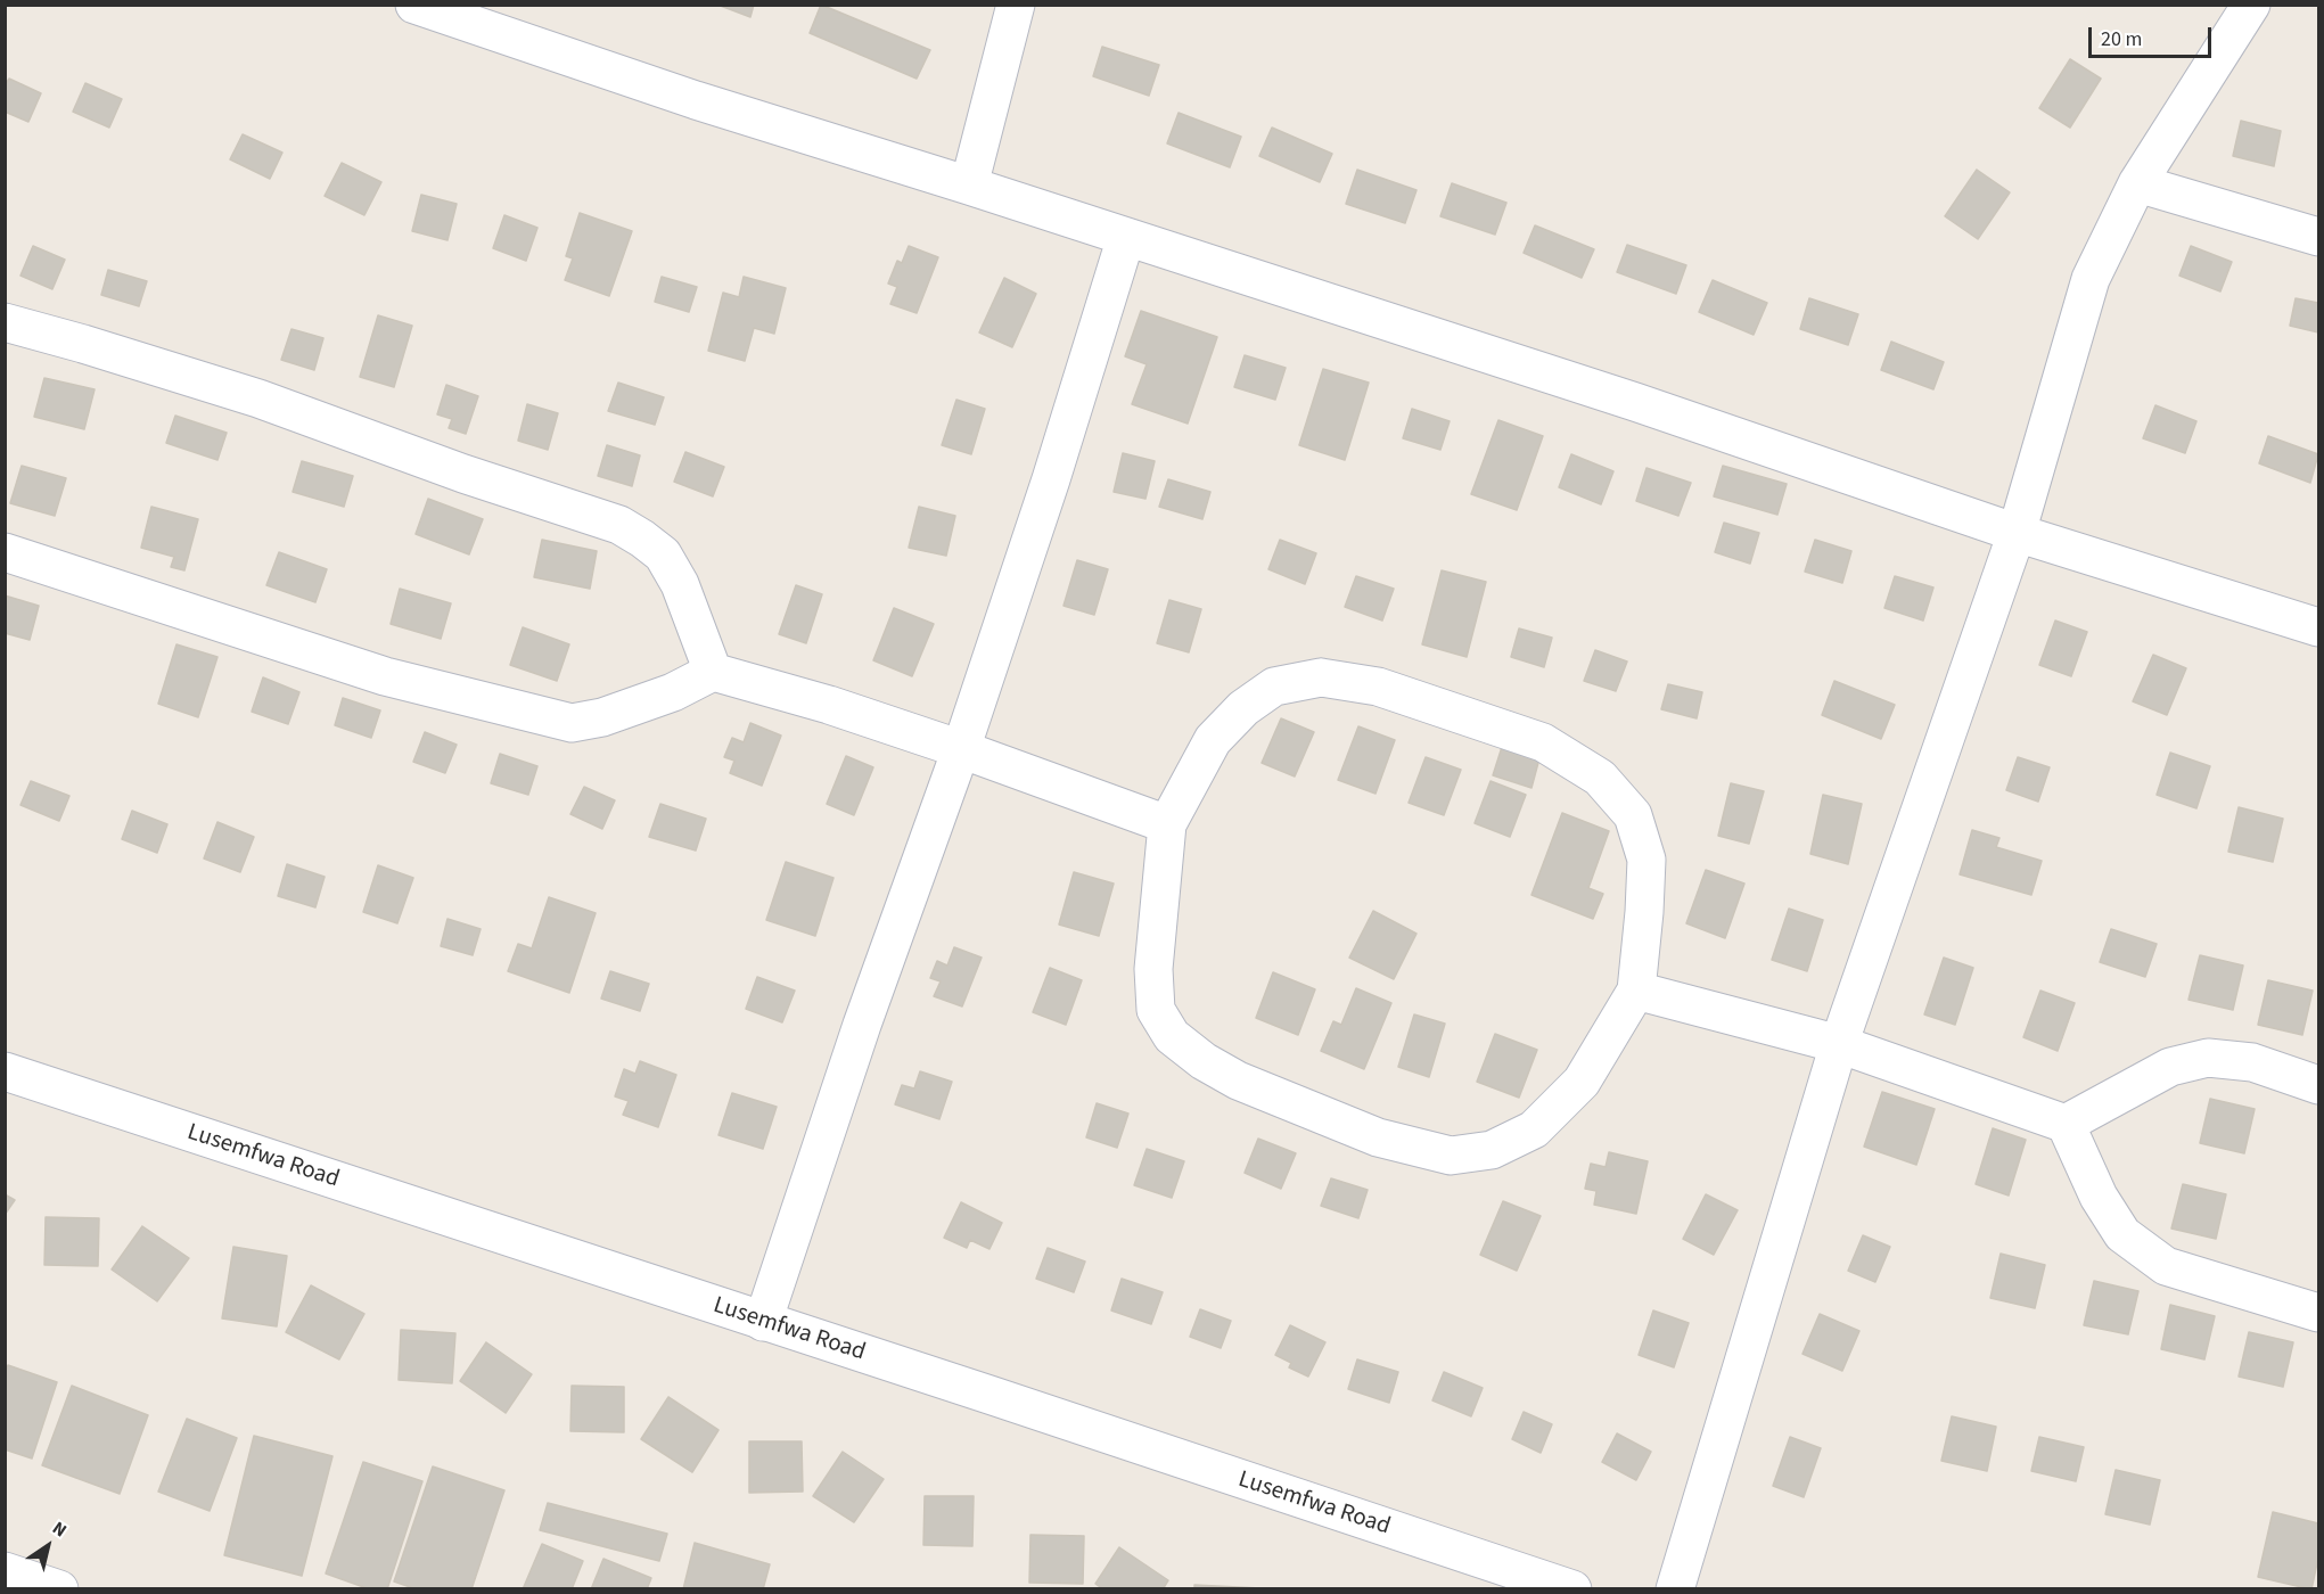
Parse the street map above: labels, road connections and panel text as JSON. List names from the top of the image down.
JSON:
{
  "streets": {
    "street": ["Lusemfwa Road"]
  },
  "scale_bar": "20 m",
  "north": "top right"
}
